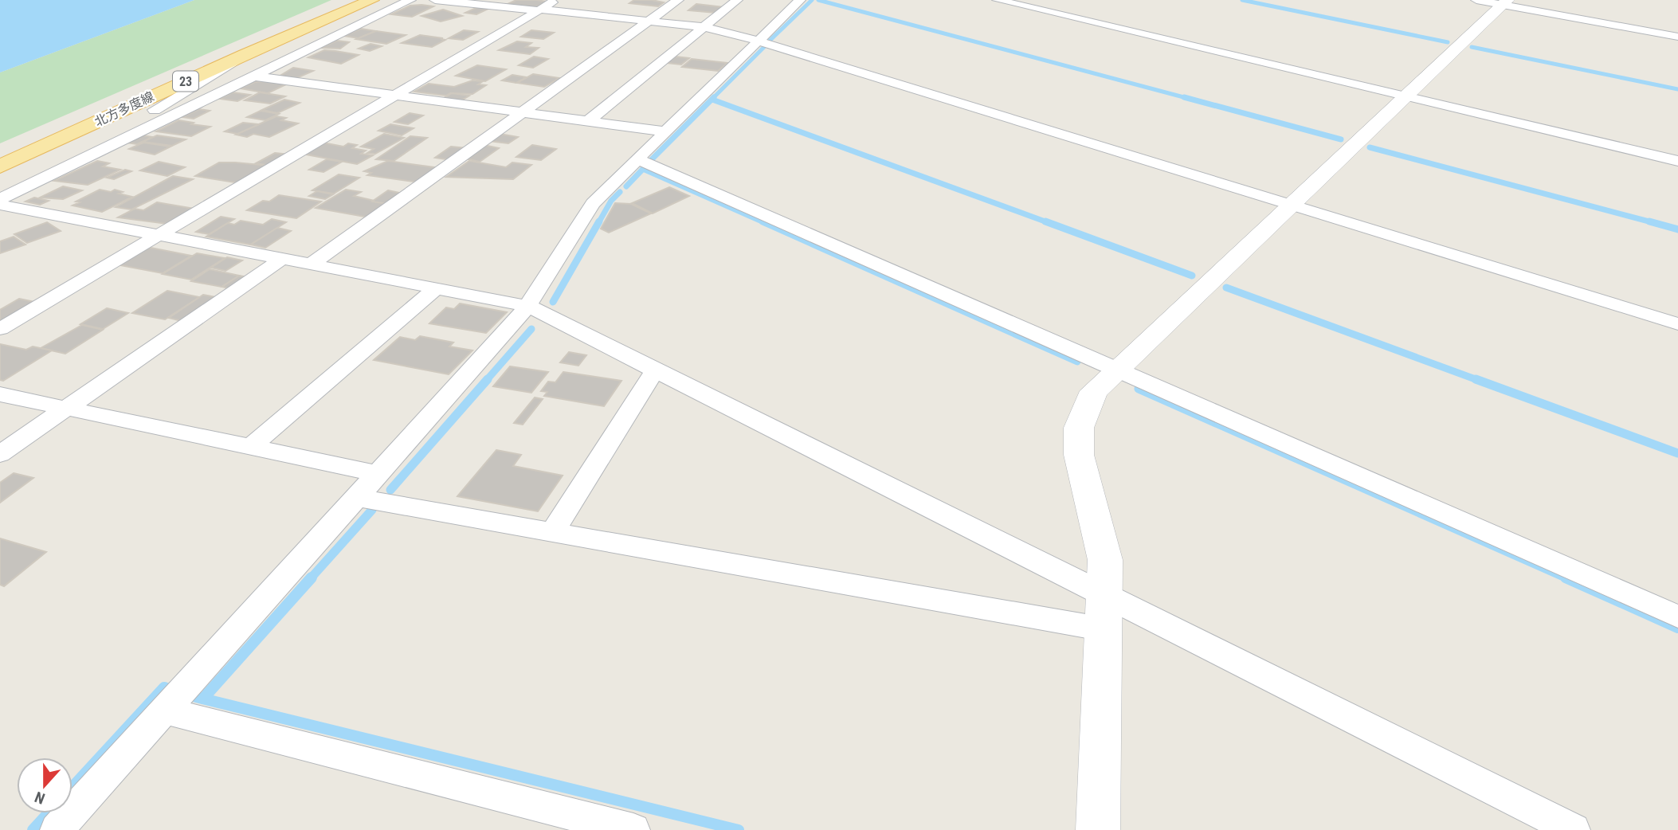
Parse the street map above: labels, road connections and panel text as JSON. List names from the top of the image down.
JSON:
{
  "streets": {
    "main road": ["23", "北方多度線"]
  },
  "north": "bottom"
}
